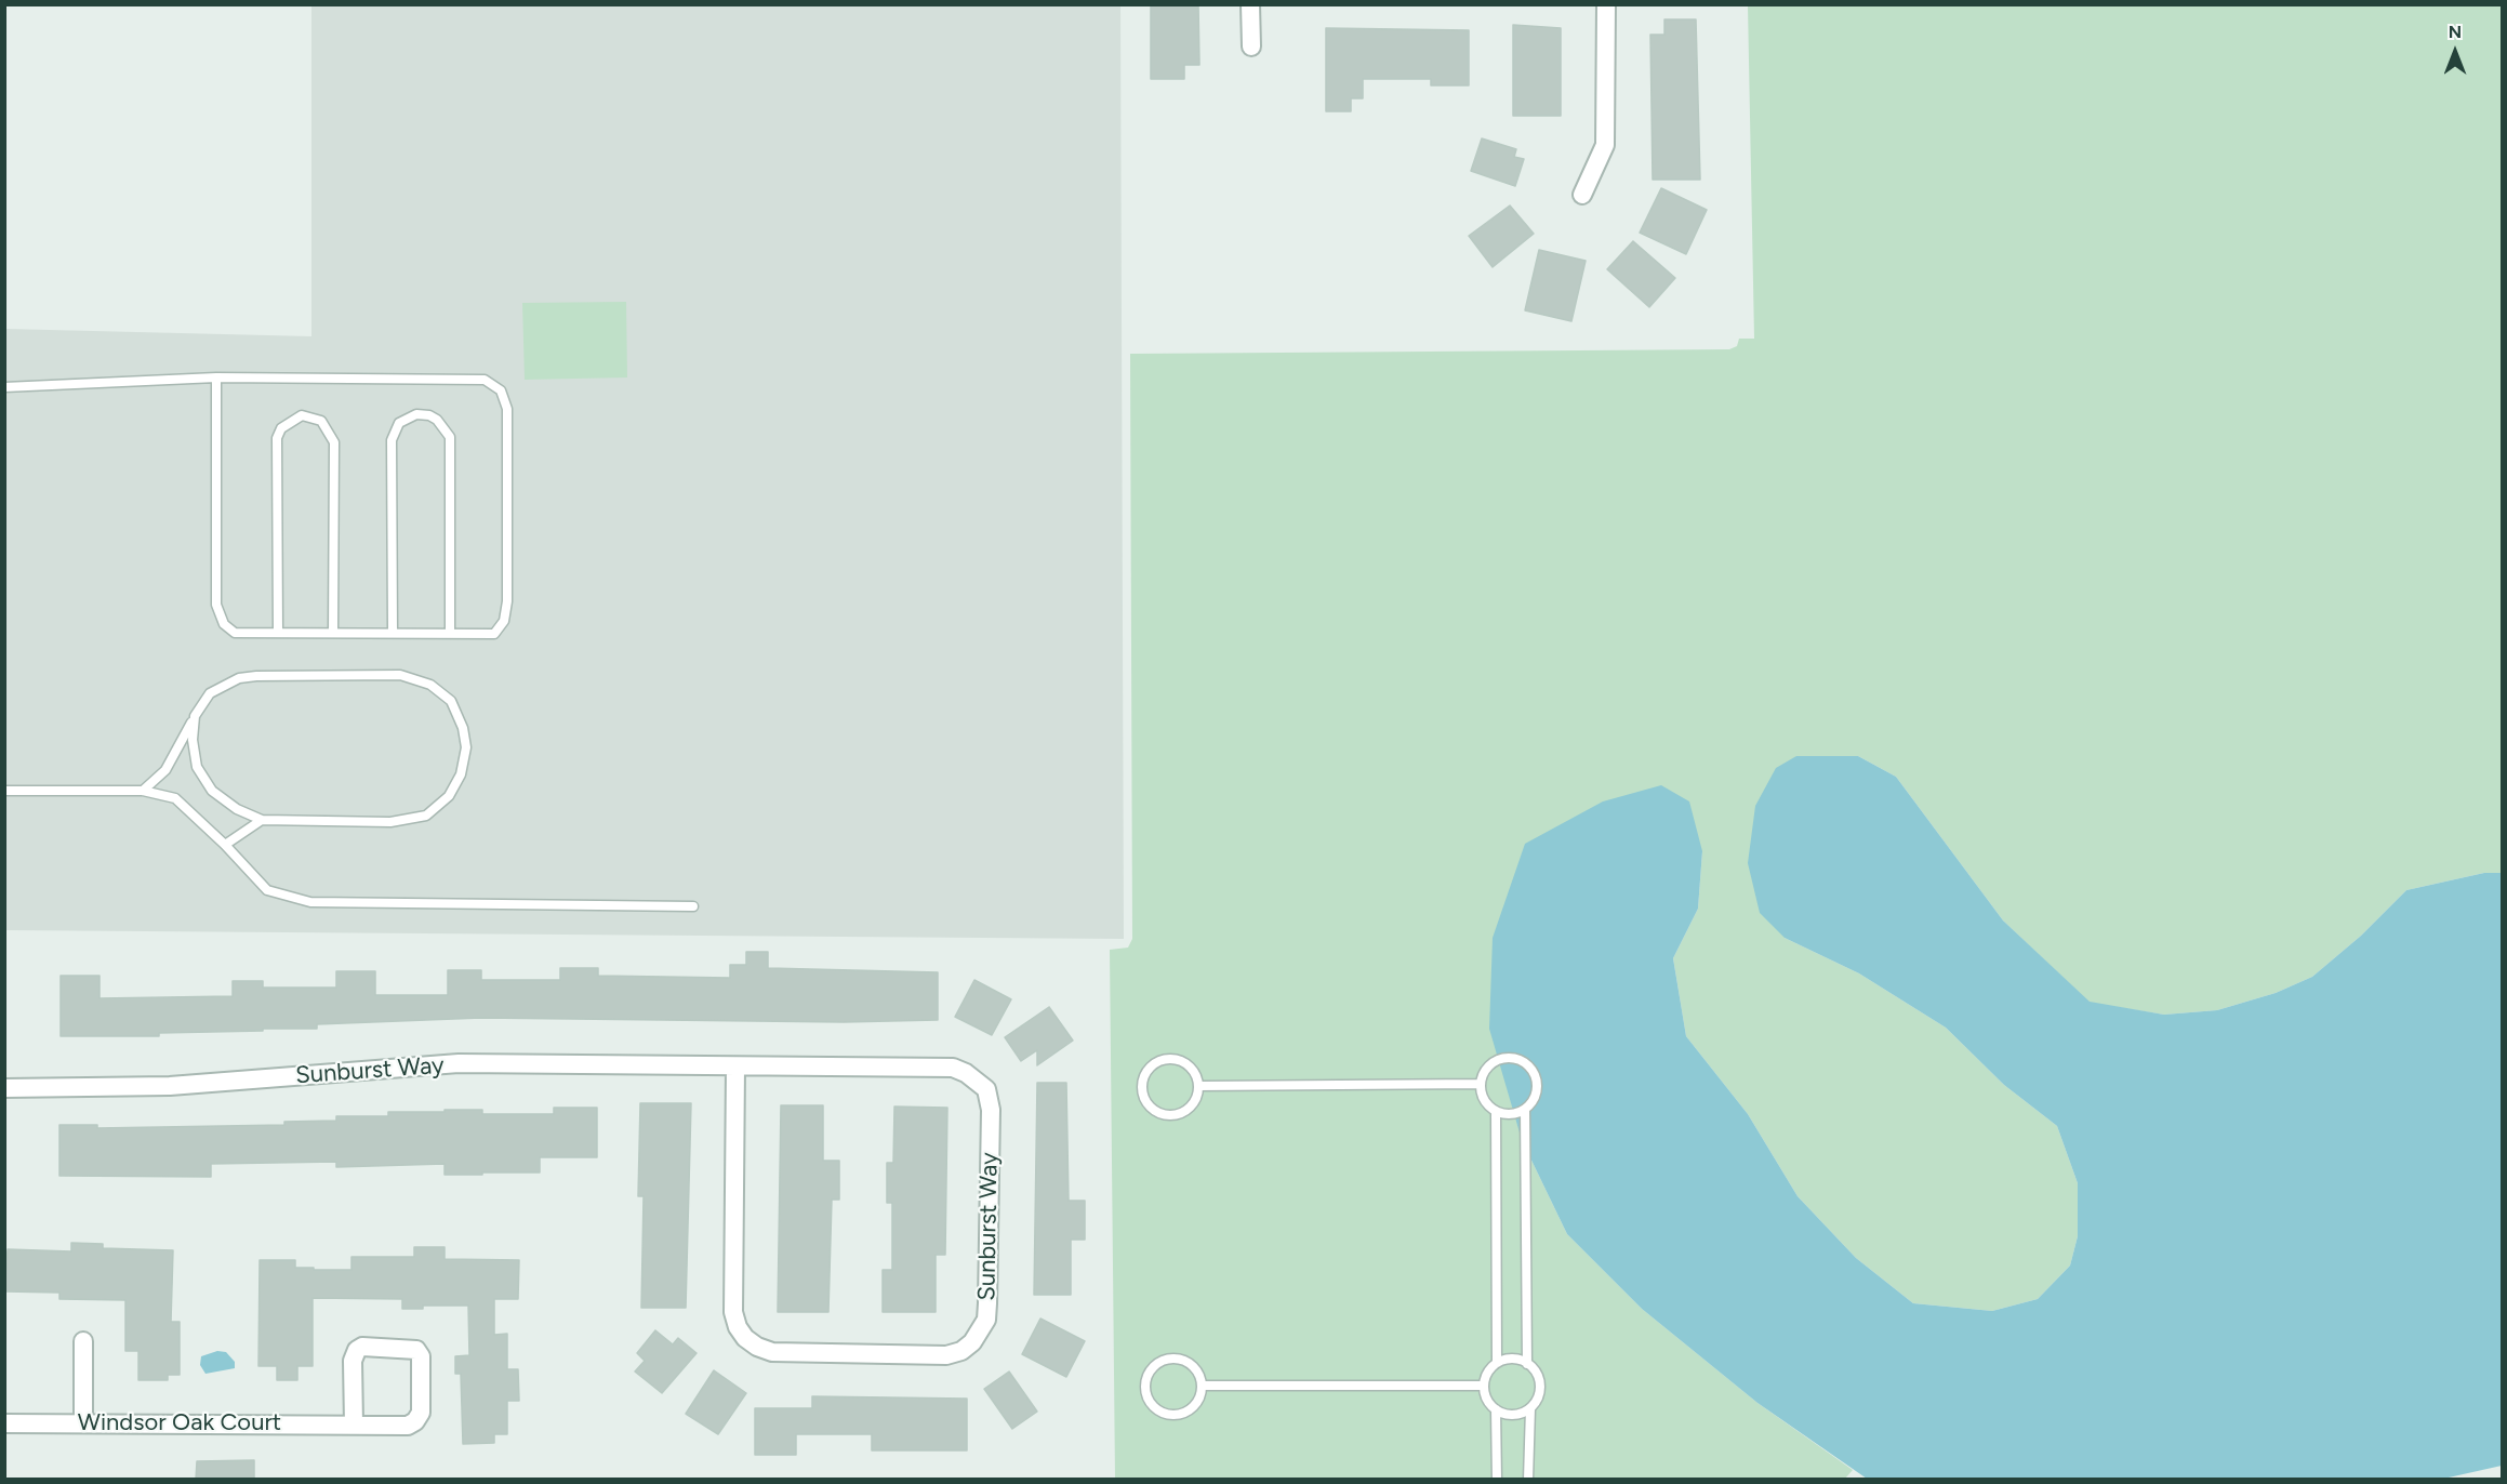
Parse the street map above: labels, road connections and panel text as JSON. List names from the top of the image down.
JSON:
{
  "streets": {
    "street": ["Sunburst Way", "Windsor Oak Court"]
  },
  "north": "top"
}
